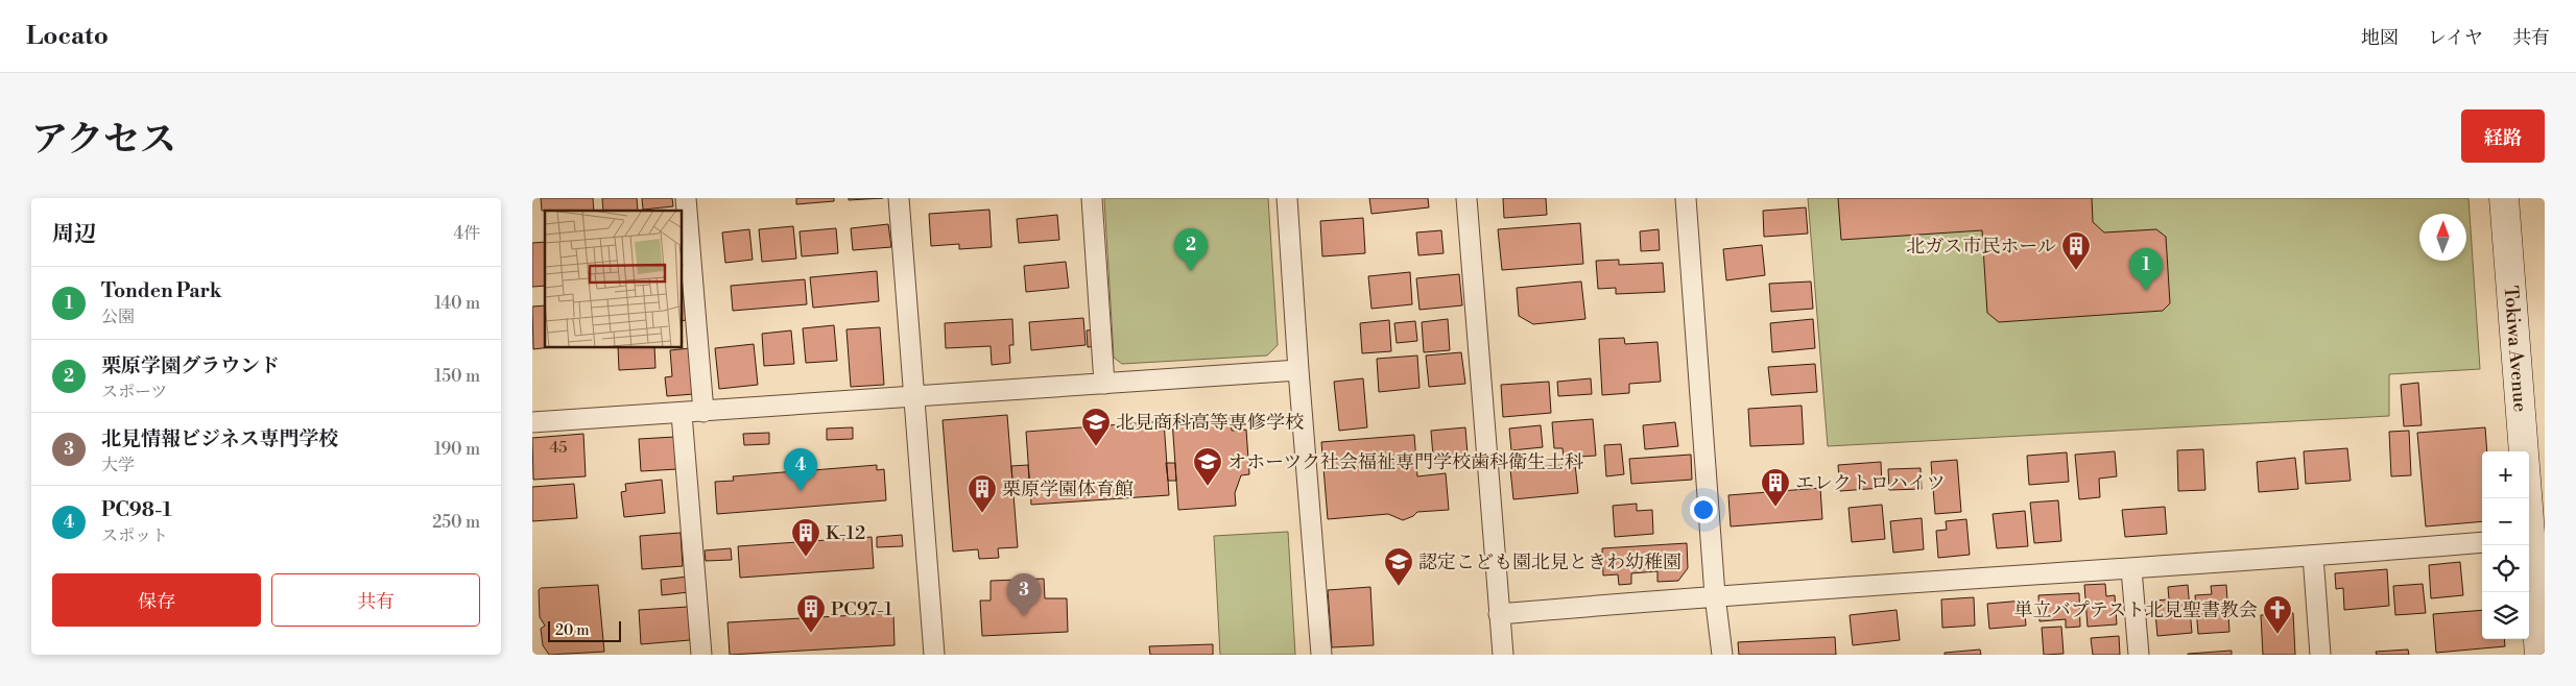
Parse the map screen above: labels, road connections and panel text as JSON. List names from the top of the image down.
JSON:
{
  "streets": {
    "main road": ["Tokiwa Avenue"]
  },
  "places": {
    "building": [
      "北ガス市民ホール",
      "エレクトロハイツ",
      "栗原学園体育館",
      "K-12",
      "PC97-1"
    ],
    "school or university": ["北見商科高等専修学校", "オホーツク社会福祉専門学校歯科衛生士科", "認定こども園北見ときわ幼稚園"],
    "church": ["単立バプテスト北見聖書教会"]
  },
  "house_numbers": ["45"],
  "scale_bar": "20 m",
  "north": "top",
  "page": {
    "header": "Locato",
    "nav": ["地図", "レイヤ", "共有"],
    "title": "アクセス",
    "buttons": [
      "経路",
      ["保存", "共有"]
    ],
    "heading": ["周辺", "4件"],
    "pins": [
      "2",
      "1",
      "4",
      "3"
    ],
    "list": [
      {
        "mark": "1",
        "name": "Tonden Park",
        "note": "公園",
        "value": "140 m"
      },
      {
        "mark": "2",
        "name": "栗原学園グラウンド",
        "note": "スポーツ",
        "value": "150 m"
      },
      {
        "mark": "3",
        "name": "北見情報ビジネス専門学校",
        "note": "大学",
        "value": "190 m"
      },
      {
        "mark": "4",
        "name": "PC98-1",
        "note": "スポット",
        "value": "250 m"
      }
    ],
    "map_buttons": ["+", "−"],
    "scale": "20 m"
  }
}
